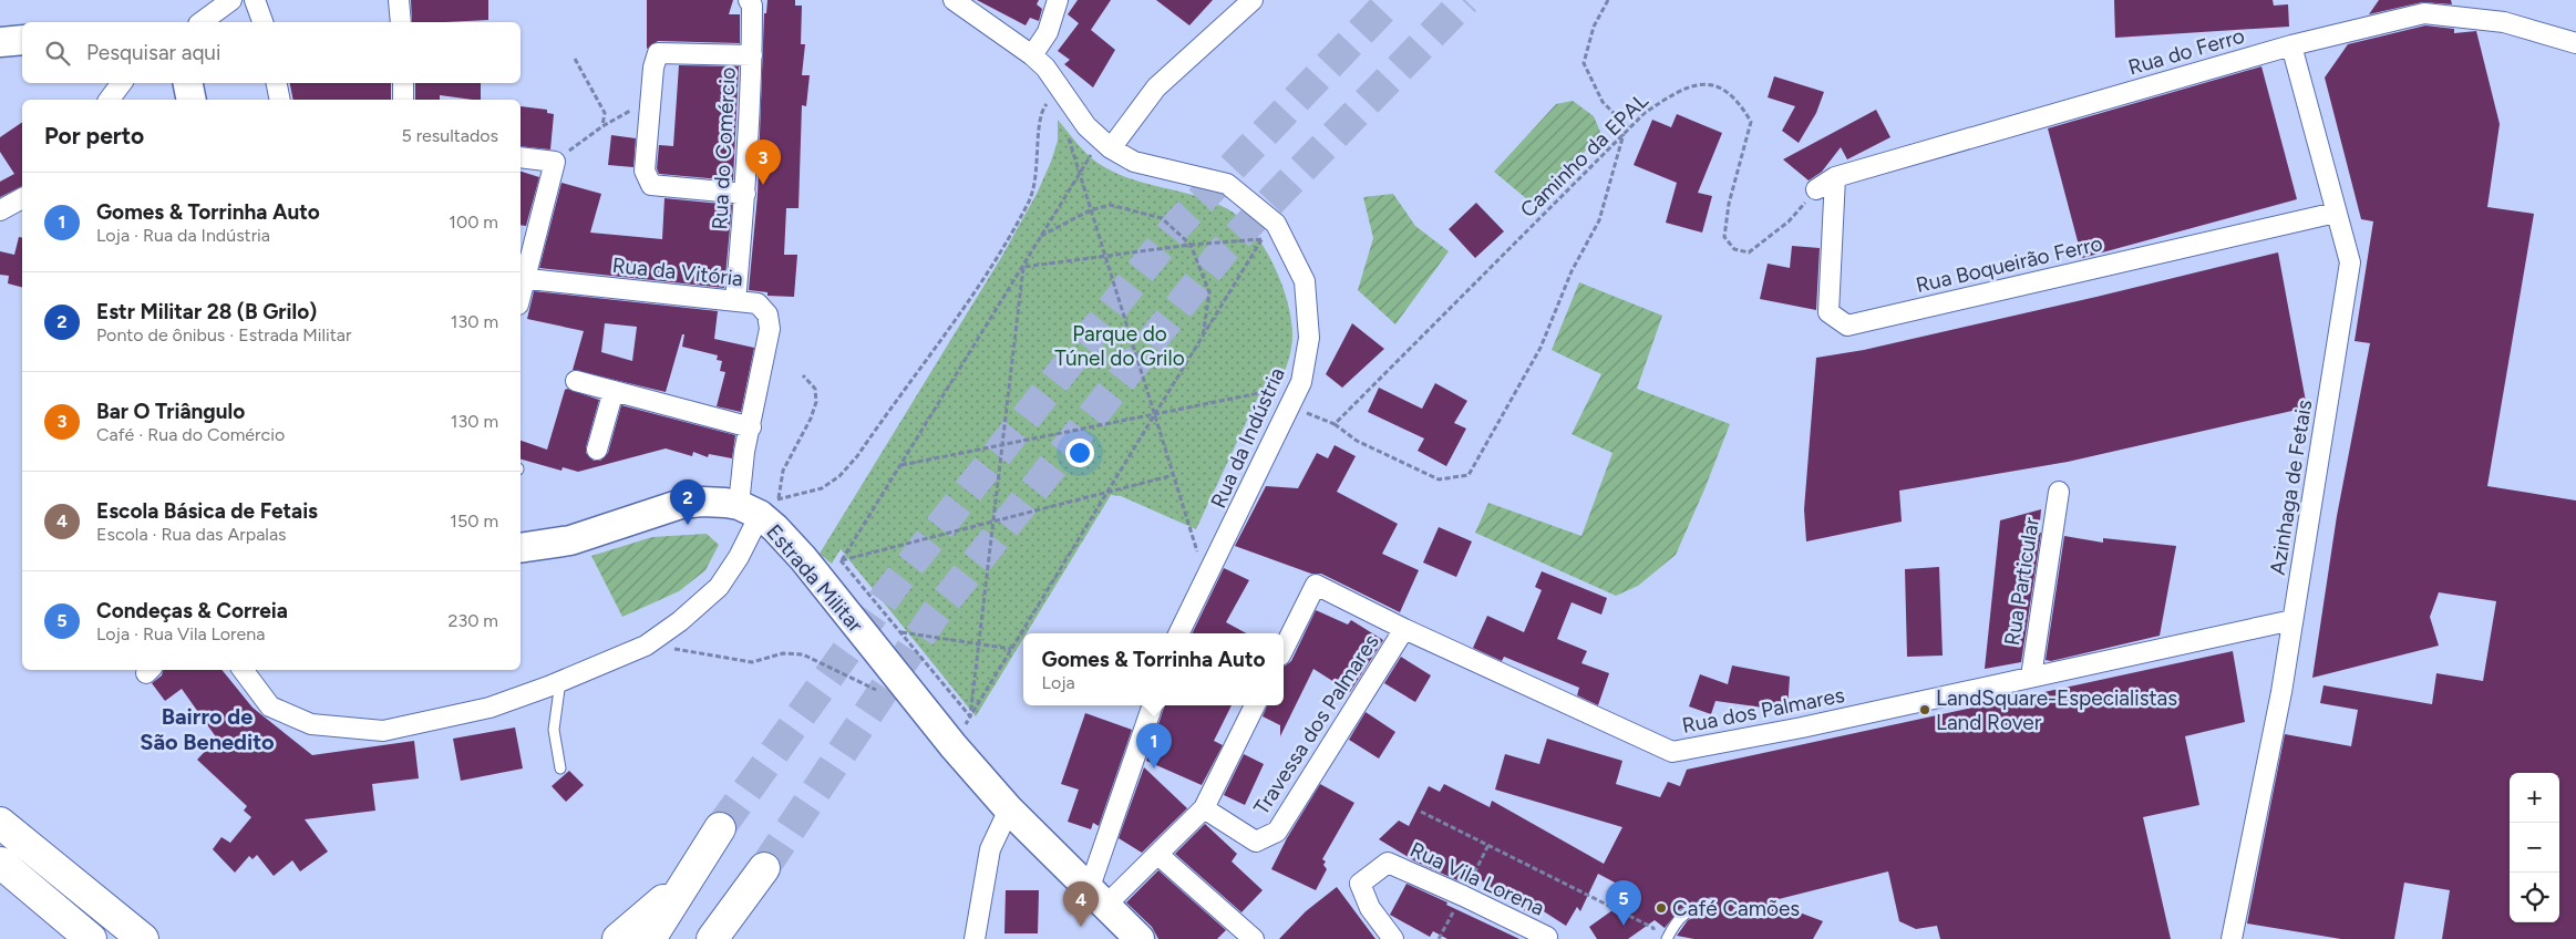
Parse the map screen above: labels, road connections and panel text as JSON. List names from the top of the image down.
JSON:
{
  "streets": {
    "street": [
      "Rua do Ferro",
      "Rua do Comércio",
      "Rua Boqueirão Ferro",
      "Rua da Vitória",
      "Rua da Indústria",
      "Azinhaga de Fetais",
      "Estrada Militar",
      "Rua Particular",
      "Rua dos Palmares",
      "Travessa dos Palmares",
      "Rua Vila Lorena"
    ],
    "path": ["Caminho da EPAL"]
  },
  "crossings": [
    ["Rua do Ferro", "Caminho da EPAL"],
    ["Rua do Ferro", "Rua Boqueirão Ferro"],
    ["Rua do Ferro", "Azinhaga de Fetais"],
    ["Rua do Comércio", "Rua da Vitória"],
    ["Rua Boqueirão Ferro", "Azinhaga de Fetais"],
    ["Rua da Vitória", "Estrada Militar"],
    ["Azinhaga de Fetais", "Rua dos Palmares"],
    ["Rua Particular", "Rua dos Palmares"],
    ["Rua dos Palmares", "Travessa dos Palmares"]
  ],
  "districts": ["Bairro de São Benedito"],
  "parks": ["Parque do Túnel do Grilo"],
  "places": ["LandSquare-Especialistas Land Rover", "Café Camões"],
  "page": {
    "search": "Pesquisar aqui",
    "heading": ["Por perto", "5 resultados"],
    "pins": [
      "3",
      "2",
      "1",
      "5",
      "4"
    ],
    "list": [
      {
        "mark": "1",
        "name": "Gomes & Torrinha Auto",
        "note": "Loja · Rua da Indústria",
        "value": "100 m"
      },
      {
        "mark": "2",
        "name": "Estr Militar 28 (B Grilo)",
        "note": "Ponto de ônibus · Estrada Militar",
        "value": "130 m"
      },
      {
        "mark": "3",
        "name": "Bar O Triângulo",
        "note": "Café · Rua do Comércio",
        "value": "130 m"
      },
      {
        "mark": "4",
        "name": "Escola Básica de Fetais",
        "note": "Escola · Rua das Arpalas",
        "value": "150 m"
      },
      {
        "mark": "5",
        "name": "Condeças & Correia",
        "note": "Loja · Rua Vila Lorena",
        "value": "230 m"
      }
    ],
    "popup": ["Gomes & Torrinha Auto", "Loja"],
    "map_buttons": ["+", "−"]
  }
}
